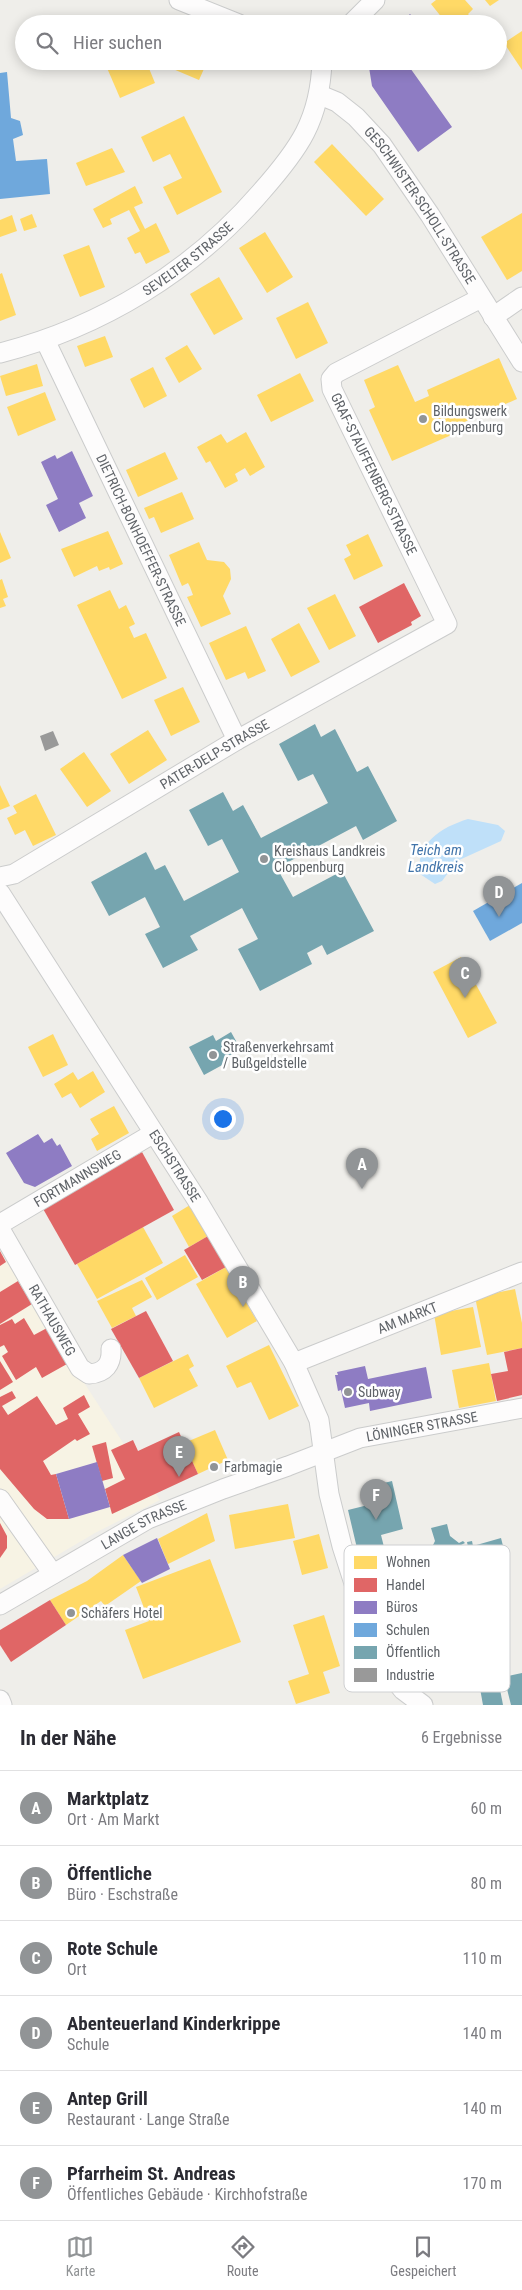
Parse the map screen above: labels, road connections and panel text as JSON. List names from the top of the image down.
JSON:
{
  "streets": {
    "street": [
      "GESCHWISTER-SCHOLL-STRASSE",
      "SEVELTER STRASSE",
      "GRAF-STAUFFENBERG-STRASSE",
      "DIETRICH-BONHOEFFER-STRASSE",
      "PATER-DELP-STRASSE",
      "ESCHSTRASSE",
      "FORTMANNSWEG",
      "AM MARKT",
      "RATHAUSWEG",
      "LÖNINGER STRASSE",
      "LANGE STRASSE"
    ]
  },
  "crossings": [
    ["GESCHWISTER-SCHOLL-STRASSE", "SEVELTER STRASSE"],
    ["GESCHWISTER-SCHOLL-STRASSE", "GRAF-STAUFFENBERG-STRASSE"],
    ["SEVELTER STRASSE", "DIETRICH-BONHOEFFER-STRASSE"],
    ["GRAF-STAUFFENBERG-STRASSE", "PATER-DELP-STRASSE"],
    ["DIETRICH-BONHOEFFER-STRASSE", "PATER-DELP-STRASSE"],
    ["ESCHSTRASSE", "FORTMANNSWEG"],
    ["ESCHSTRASSE", "AM MARKT"],
    ["ESCHSTRASSE", "LÖNINGER STRASSE"],
    ["ESCHSTRASSE", "LANGE STRASSE"],
    ["LÖNINGER STRASSE", "LANGE STRASSE"]
  ],
  "water": ["Teich am Landkreis"],
  "places": [
    "Bildungswerk Cloppenburg",
    "Kreishaus Landkreis Cloppenburg",
    "Straßenverkehrsamt / Bußgeldstelle",
    "Subway",
    "Farbmagie",
    "Schäfers Hotel"
  ],
  "legend": [
    "Wohnen",
    "Handel",
    "Büros",
    "Schulen",
    "Öffentlich",
    "Industrie"
  ],
  "page": {
    "search": "Hier suchen",
    "pins": [
      "D",
      "C",
      "A",
      "B",
      "E",
      "F"
    ],
    "heading": ["In der Nähe", "6 Ergebnisse"],
    "list": [
      {
        "mark": "A",
        "name": "Marktplatz",
        "note": "Ort · Am Markt",
        "value": "60 m"
      },
      {
        "mark": "B",
        "name": "Öffentliche",
        "note": "Büro · Eschstraße",
        "value": "80 m"
      },
      {
        "mark": "C",
        "name": "Rote Schule",
        "note": "Ort",
        "value": "110 m"
      },
      {
        "mark": "D",
        "name": "Abenteuerland Kinderkrippe",
        "note": "Schule",
        "value": "140 m"
      },
      {
        "mark": "E",
        "name": "Antep Grill",
        "note": "Restaurant · Lange Straße",
        "value": "140 m"
      },
      {
        "mark": "F",
        "name": "Pfarrheim St. Andreas",
        "note": "Öffentliches Gebäude · Kirchhofstraße",
        "value": "170 m"
      }
    ],
    "nav": ["Karte", "Route", "Gespeichert"]
  }
}
